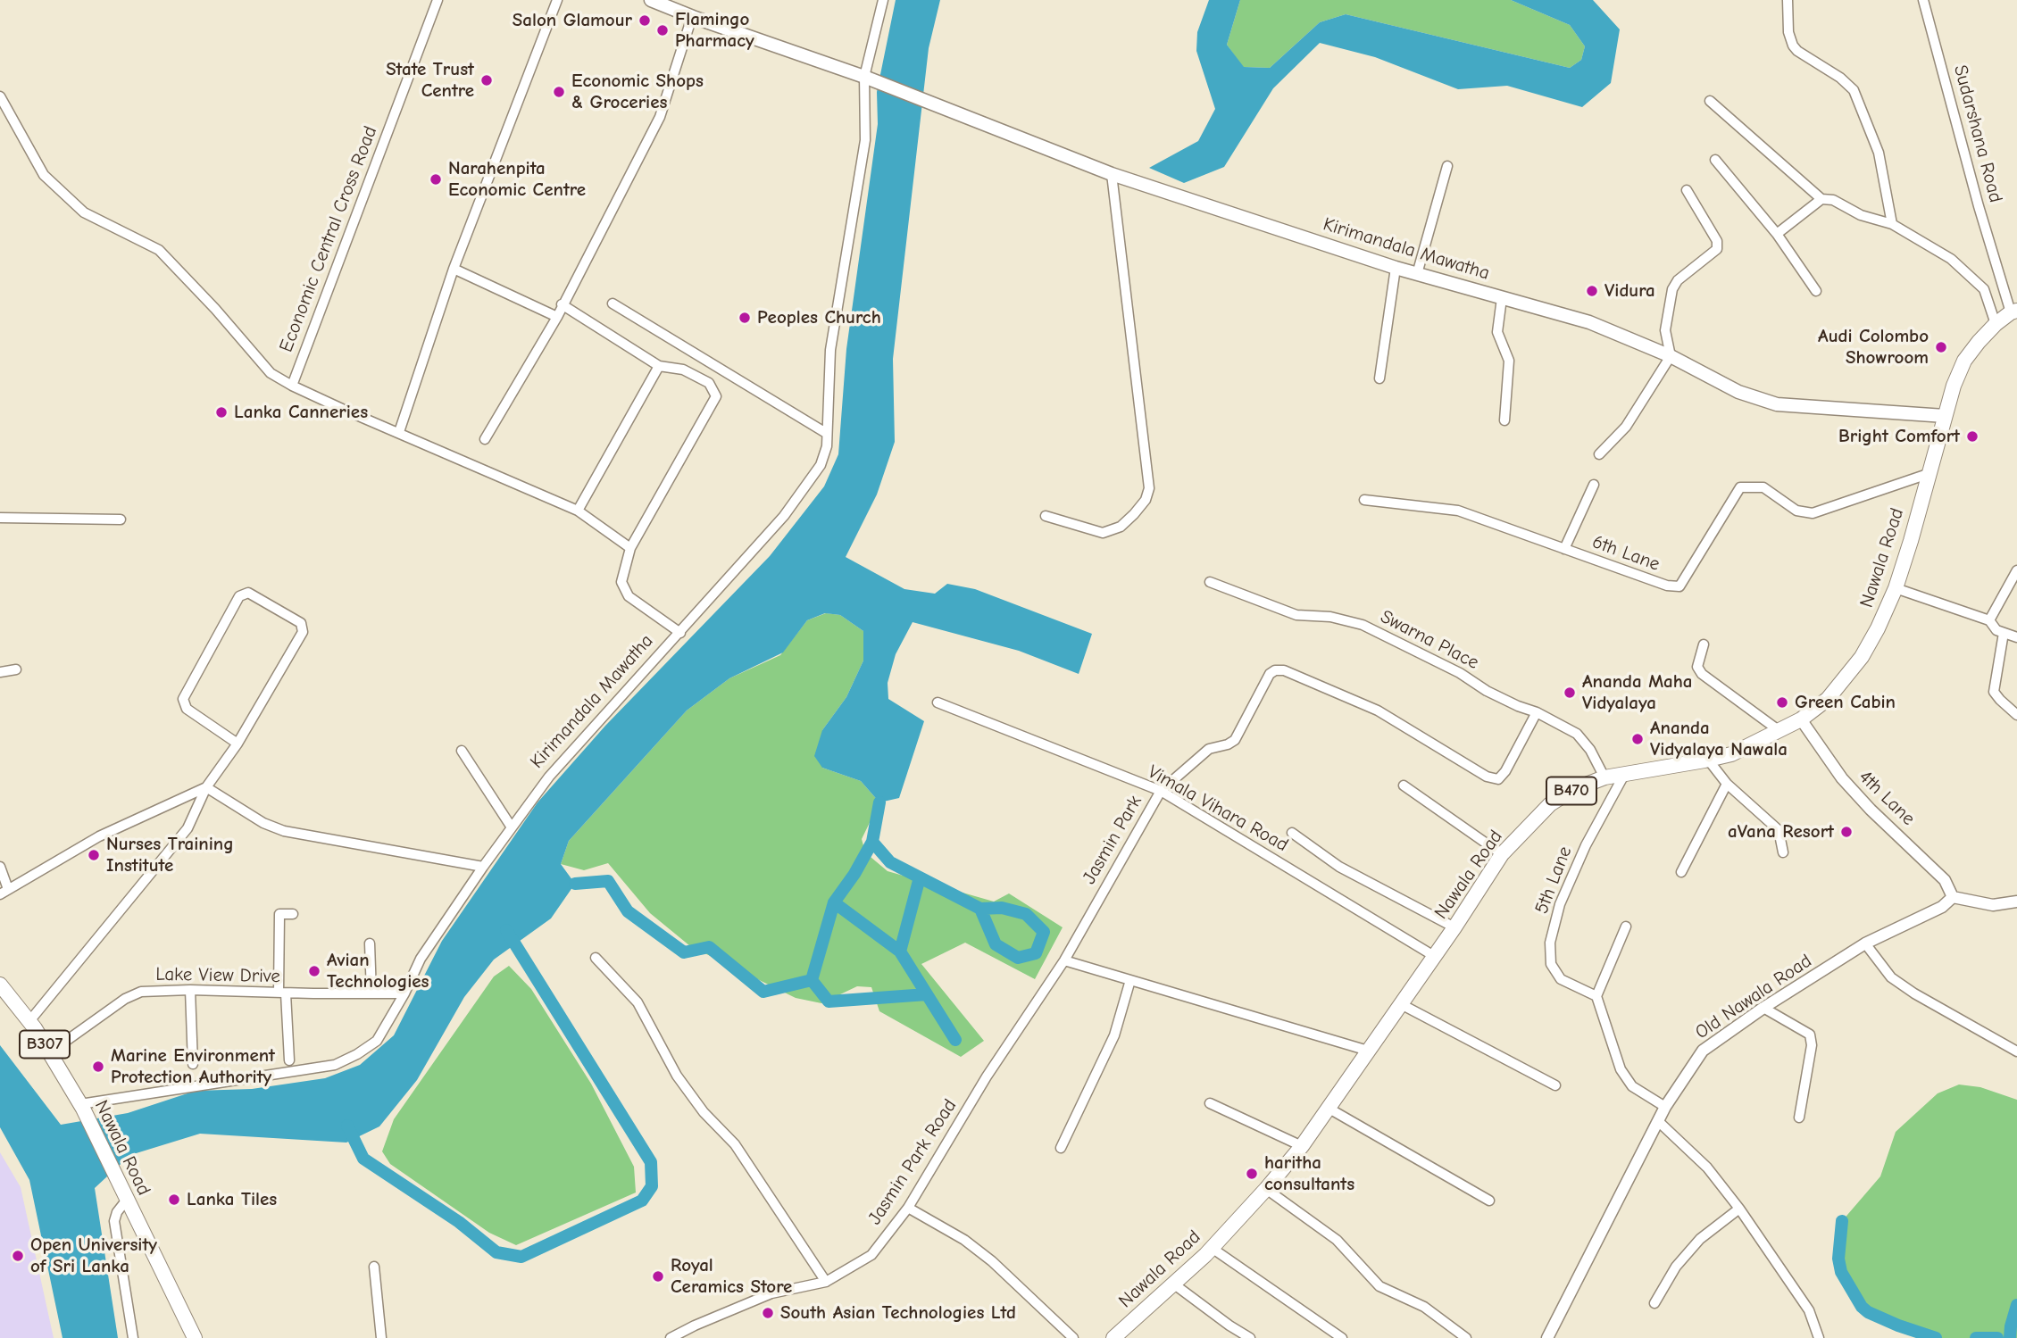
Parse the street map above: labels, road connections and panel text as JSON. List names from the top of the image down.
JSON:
{
  "streets": {
    "main road": [
      "Kirimandala Mawatha",
      "Nawala Road",
      "B470",
      "B307"
    ],
    "street": [
      "Sudarshana Road",
      "Economic Central Cross Road",
      "6th Lane",
      "Swarna Place",
      "4th Lane",
      "Vimala Vihara Road",
      "Jasmin Park",
      "5th Lane",
      "Lake View Drive",
      "Old Nawala Road",
      "Jasmin Park Road"
    ]
  },
  "crossings": [
    ["Sudarshana Road", "Nawala Road"],
    ["Kirimandala Mawatha", "Nawala Road"],
    ["Kirimandala Mawatha", "Lake View Drive"],
    ["6th Lane", "Nawala Road"],
    ["Nawala Road", "Swarna Place"],
    ["Nawala Road", "4th Lane"],
    ["Nawala Road", "Vimala Vihara Road"],
    ["Nawala Road", "5th Lane"],
    ["Nawala Road", "Lake View Drive"],
    ["Swarna Place", "Jasmin Park"],
    ["4th Lane", "Old Nawala Road"],
    ["Vimala Vihara Road", "Jasmin Park"],
    ["Jasmin Park", "Jasmin Park Road"]
  ],
  "places": [
    "Salon Glamour",
    "Flamingo Pharmacy",
    "State Trust Centre",
    "Economic Shops & Groceries",
    "Narahenpita Economic Centre",
    "Vidura",
    "Peoples Church",
    "Audi Colombo Showroom",
    "Lanka Canneries",
    "Bright Comfort",
    "Ananda Maha Vidyalaya",
    "Green Cabin",
    "Ananda Vidyalaya Nawala",
    "aVana Resort",
    "Nurses Training Institute",
    "Avian Technologies",
    "Marine Environment Protection Authority",
    "haritha consultants",
    "Lanka Tiles",
    "Open University of Sri Lanka",
    "Royal Ceramics Store",
    "South Asian Technologies Ltd"
  ]
}
